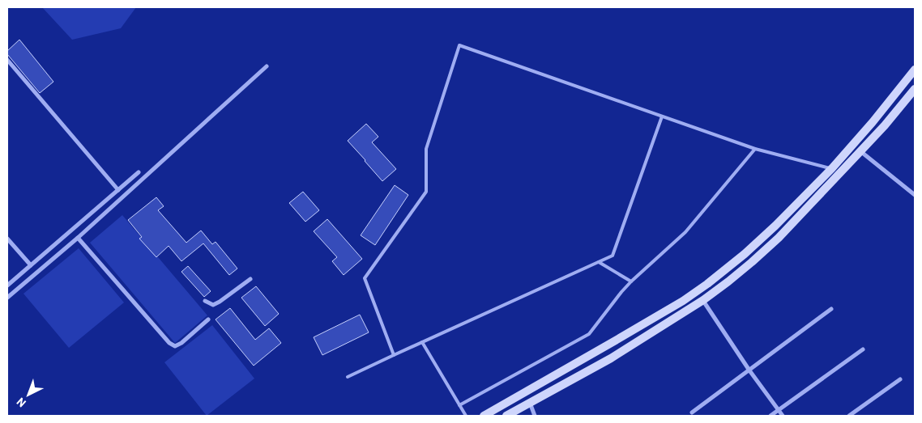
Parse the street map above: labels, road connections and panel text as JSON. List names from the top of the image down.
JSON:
{
  "north": "bottom left"
}
